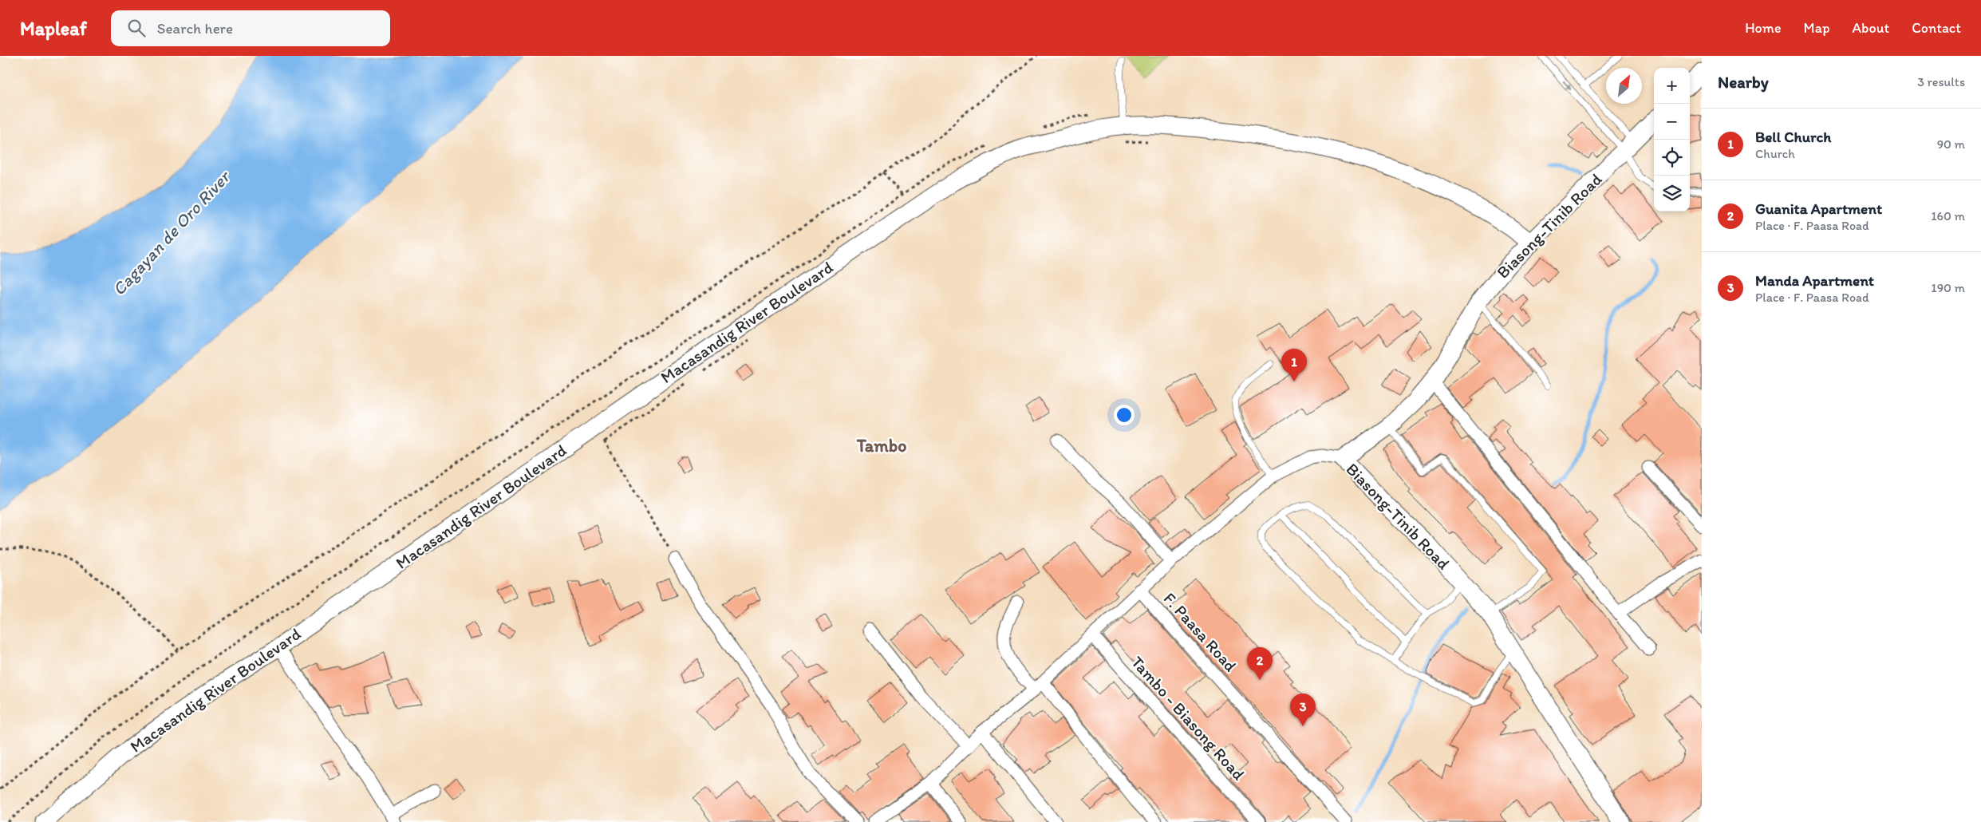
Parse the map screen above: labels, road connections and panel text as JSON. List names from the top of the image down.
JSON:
{
  "streets": {
    "street": [
      "Biasong-Tinib Road",
      "Macasandig River Boulevard",
      "F. Paasa Road",
      "Tambo - Biasong Road"
    ]
  },
  "crossings": [
    ["Biasong-Tinib Road", "Macasandig River Boulevard"]
  ],
  "districts": ["Tambo"],
  "water": ["Cagayan de Oro River"],
  "north": "top right",
  "page": {
    "header": "Mapleaf",
    "search": "Search here",
    "nav": [
      "Home",
      "Map",
      "About",
      "Contact"
    ],
    "heading": ["Nearby", "3 results"],
    "map_buttons": ["+", "−"],
    "list": [
      {
        "mark": "1",
        "name": "Bell Church",
        "note": "Church",
        "value": "90 m"
      },
      {
        "mark": "2",
        "name": "Guanita Apartment",
        "note": "Place · F. Paasa Road",
        "value": "160 m"
      },
      {
        "mark": "3",
        "name": "Manda Apartment",
        "note": "Place · F. Paasa Road",
        "value": "190 m"
      }
    ],
    "pins": ["1", "2", "3"]
  }
}
